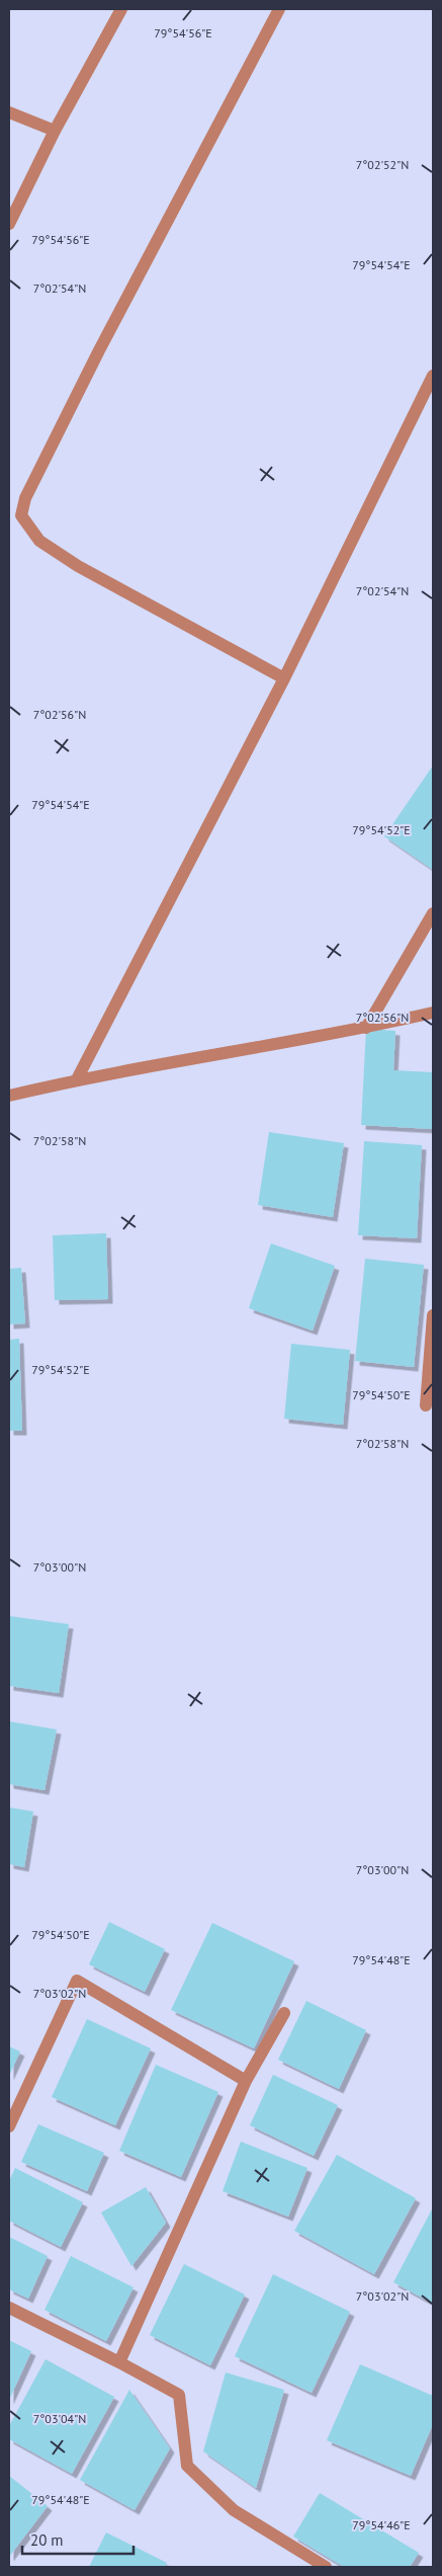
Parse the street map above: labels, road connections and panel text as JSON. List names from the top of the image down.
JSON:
{
  "scale_bar": "20 m",
  "coordinates": [
    "79°54'56\"E",
    "7°02'52\"N",
    "79°54'54\"E",
    "7°02'54\"N",
    "7°02'56\"N",
    "79°54'52\"E",
    "7°02'58\"N",
    "79°54'50\"E",
    "7°03'00\"N",
    "79°54'48\"E",
    "7°03'02\"N",
    "7°03'04\"N",
    "79°54'46\"E"
  ]
}
